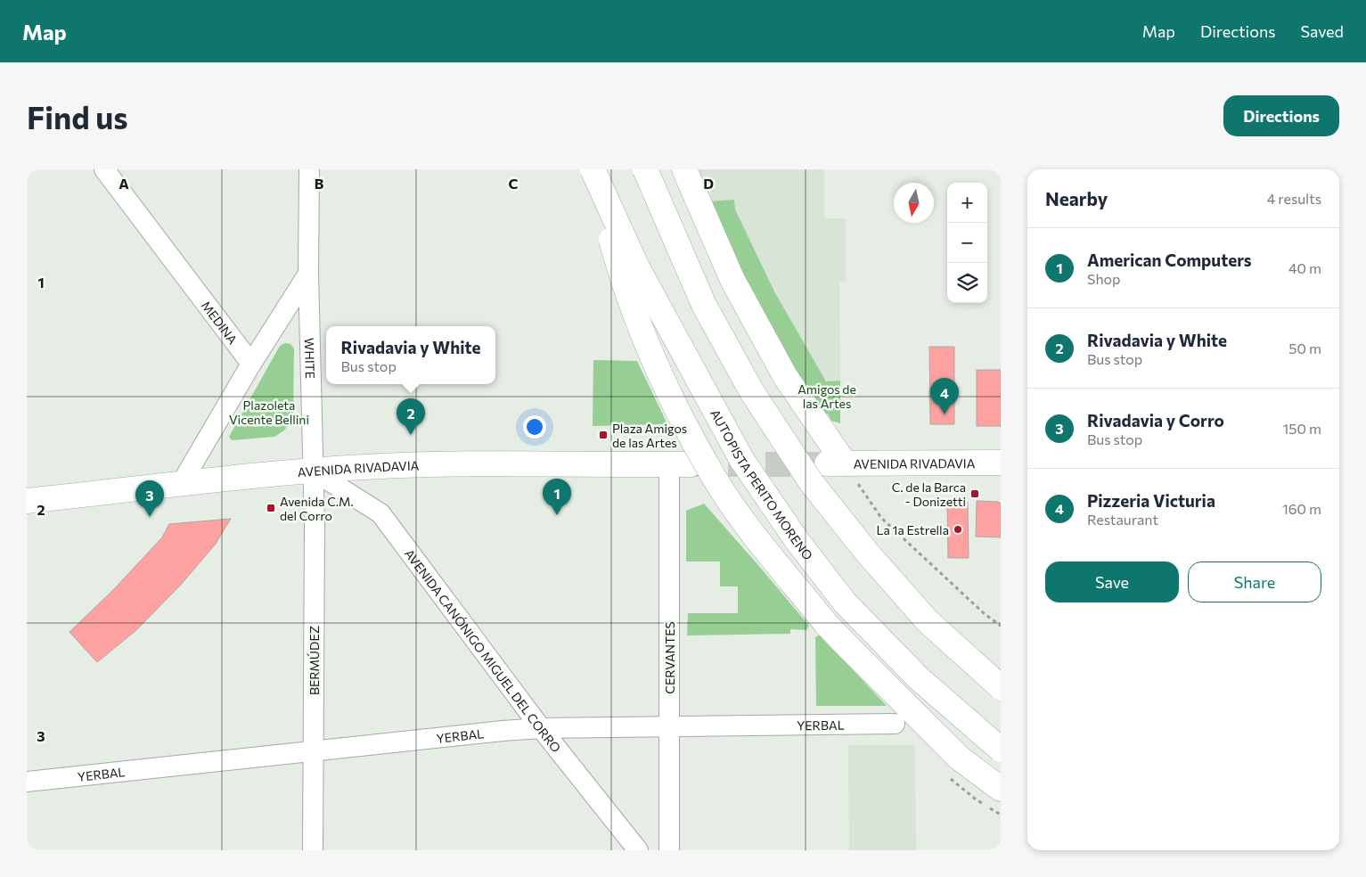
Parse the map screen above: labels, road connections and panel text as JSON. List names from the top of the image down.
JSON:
{
  "streets": {
    "main road": ["AVENIDA RIVADAVIA", "AUTOPISTA PERITO MORENO"],
    "street": [
      "MEDINA",
      "WHITE",
      "AVENIDA CANÓNIGO MIGUEL DEL CORRO",
      "CERVANTES",
      "BERMÚDEZ",
      "YERBAL"
    ]
  },
  "crossings": [
    ["WHITE", "AVENIDA RIVADAVIA"],
    ["WHITE", "AVENIDA CANÓNIGO MIGUEL DEL CORRO"],
    ["WHITE", "BERMÚDEZ"],
    ["AVENIDA RIVADAVIA", "AVENIDA CANÓNIGO MIGUEL DEL CORRO"],
    ["AVENIDA RIVADAVIA", "CERVANTES"],
    ["AVENIDA RIVADAVIA", "BERMÚDEZ"],
    ["AVENIDA CANÓNIGO MIGUEL DEL CORRO", "BERMÚDEZ"],
    ["AVENIDA CANÓNIGO MIGUEL DEL CORRO", "YERBAL"],
    ["CERVANTES", "YERBAL"],
    ["BERMÚDEZ", "YERBAL"]
  ],
  "parks": ["Amigos de las Artes", "Plazoleta Vicente Bellini"],
  "places": {
    "transit": ["Plaza Amigos de las Artes", "C. de la Barca - Donizetti", "Avenida C.M. del Corro"],
    "other": ["La 1a Estrella"]
  },
  "north": "bottom",
  "page": {
    "header": "Map",
    "nav": ["Map", "Directions", "Saved"],
    "buttons": [
      "Directions",
      ["Save", "Share"]
    ],
    "title": "Find us",
    "heading": ["Nearby", "4 results"],
    "map_buttons": ["+", "−"],
    "list": [
      {
        "mark": "1",
        "name": "American Computers",
        "note": "Shop",
        "value": "40 m"
      },
      {
        "mark": "2",
        "name": "Rivadavia y White",
        "note": "Bus stop",
        "value": "50 m"
      },
      {
        "mark": "3",
        "name": "Rivadavia y Corro",
        "note": "Bus stop",
        "value": "150 m"
      },
      {
        "mark": "4",
        "name": "Pizzeria Victuria",
        "note": "Restaurant",
        "value": "160 m"
      }
    ],
    "popup": ["Rivadavia y White", "Bus stop"],
    "pins": [
      "4",
      "2",
      "1",
      "3"
    ]
  },
  "grid": {
    "columns": [
      "A",
      "B",
      "C",
      "D"
    ],
    "rows": ["1", "2", "3"]
  }
}
